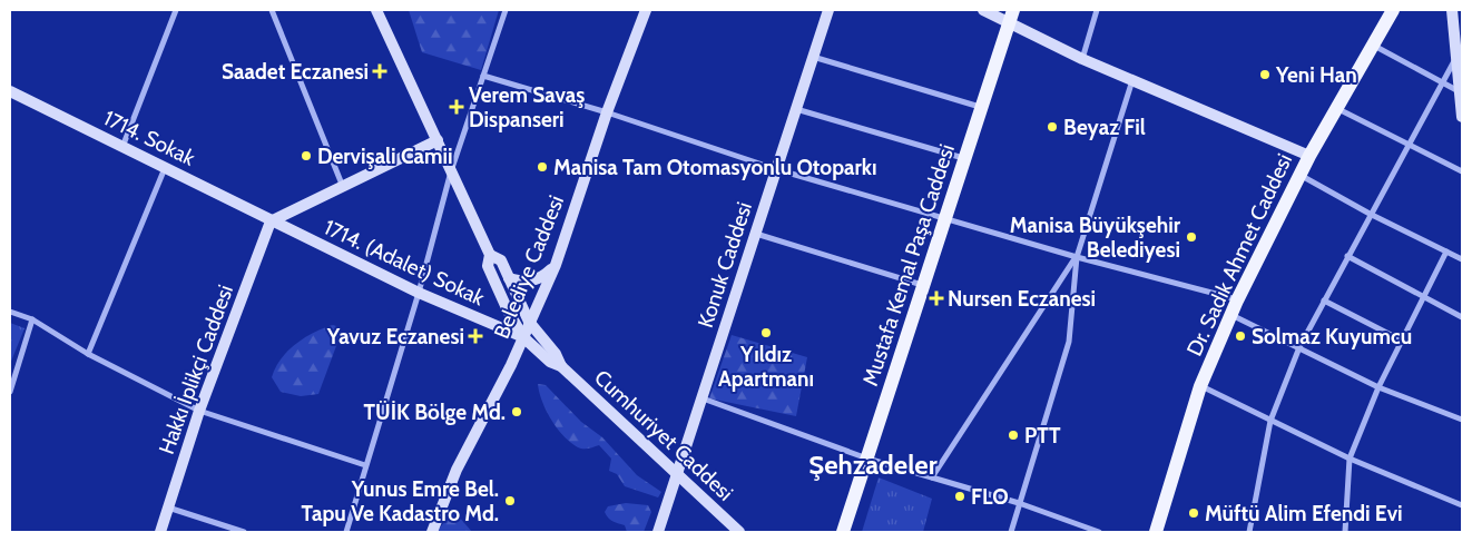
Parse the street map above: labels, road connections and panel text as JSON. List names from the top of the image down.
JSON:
{
  "streets": {
    "main road": ["Dr. Sadık Ahmet Caddesi", "Mustafa Kemal Paşa Caddesi"],
    "street": [
      "1714. Sokak",
      "1714. (Adalet) Sokak",
      "Konuk Caddesi",
      "Belediye Caddesi",
      "Hakkı İplikçi Caddesi",
      "Cumhuriyet Caddesi"
    ]
  },
  "crossings": [
    ["1714. Sokak", "1714. (Adalet) Sokak"],
    ["1714. Sokak", "Hakkı İplikçi Caddesi"],
    ["1714. (Adalet) Sokak", "Belediye Caddesi"],
    ["1714. (Adalet) Sokak", "Hakkı İplikçi Caddesi"],
    ["1714. (Adalet) Sokak", "Cumhuriyet Caddesi"],
    ["Konuk Caddesi", "Cumhuriyet Caddesi"],
    ["Belediye Caddesi", "Cumhuriyet Caddesi"]
  ],
  "districts": ["Şehzadeler"],
  "places": {
    "health": [
      "Saadet Eczanesi",
      "Verem Savaş Dispanseri",
      "Nursen Eczanesi",
      "Yavuz Eczanesi"
    ],
    "other": [
      "Yeni Han",
      "Beyaz Fil",
      "Dervişali Camii",
      "Manisa Tam Otomasyonlu Otoparkı",
      "Manisa Büyükşehir Belediyesi",
      "Yıldız Apartmanı",
      "Solmaz Kuyumcu",
      "TÜİK Bölge Md.",
      "PTT",
      "FLO",
      "Yunus Emre Bel. Tapu Ve Kadastro Md.",
      "Müftü Alim Efendi Evi"
    ]
  }
}
